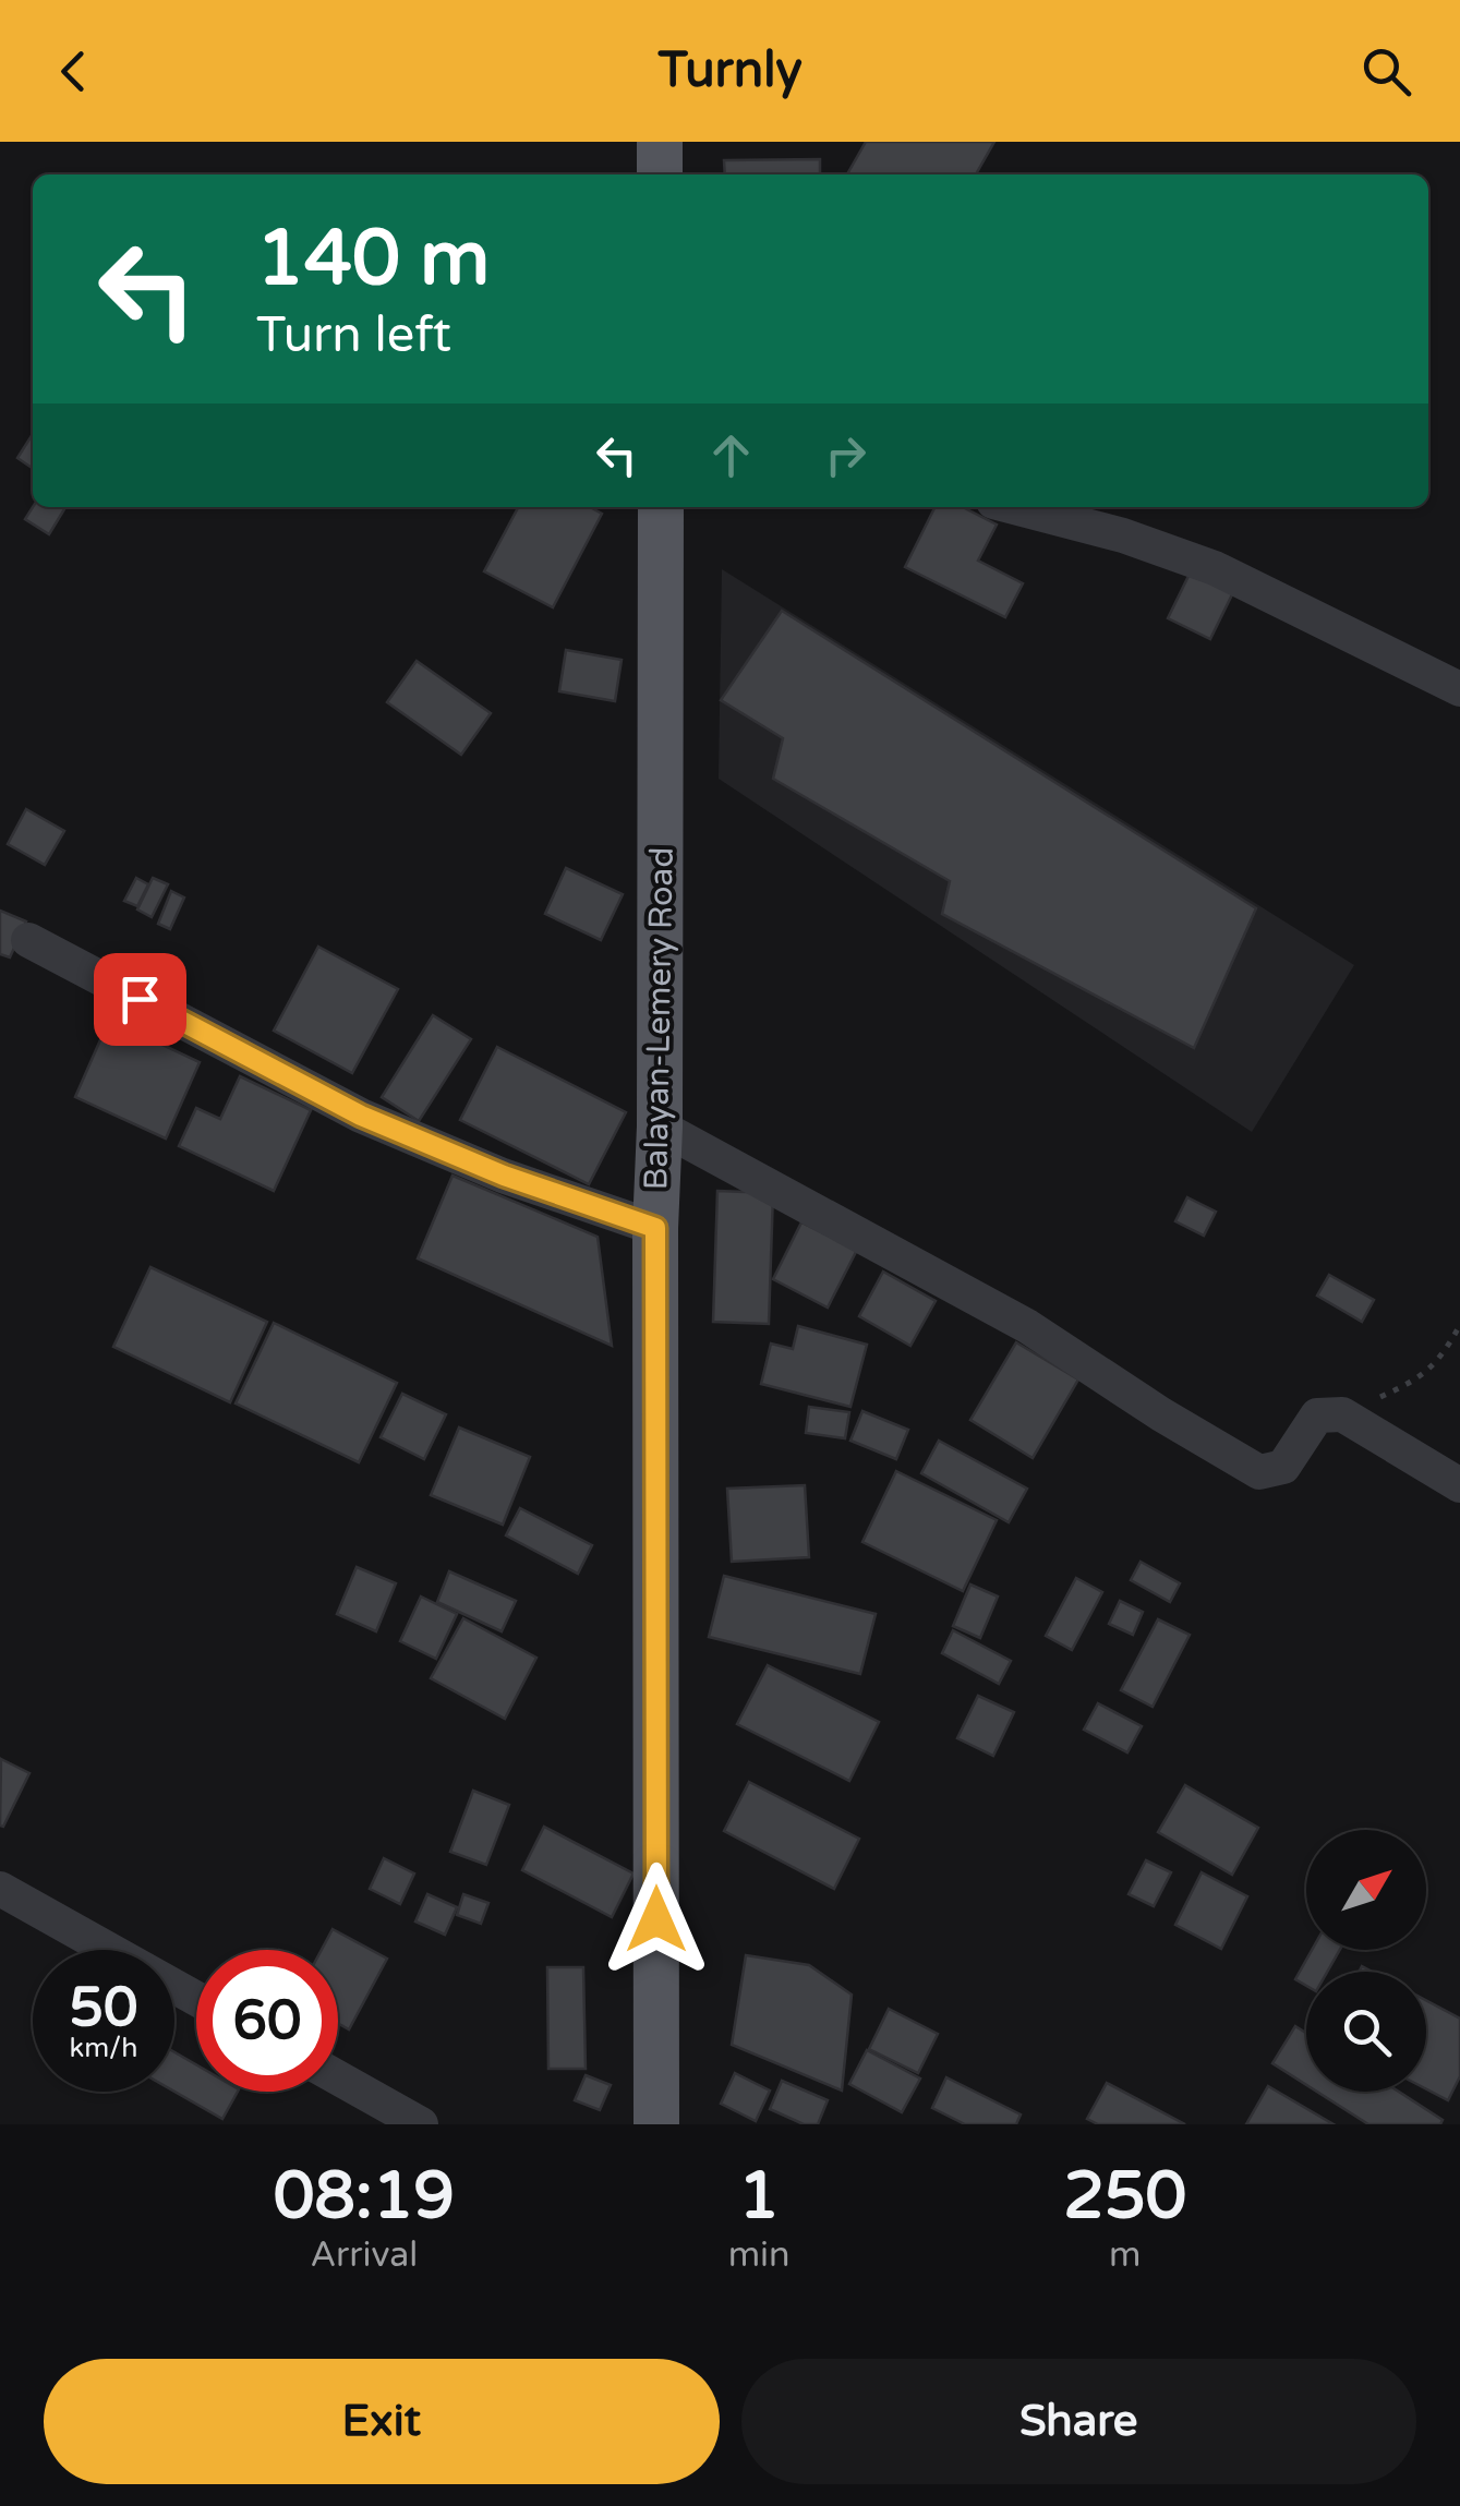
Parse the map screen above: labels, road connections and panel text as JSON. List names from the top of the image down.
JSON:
{
  "streets": {
    "main road": ["Balayan-Lemery Road"]
  },
  "north": "top right",
  "page": {
    "header": "Turnly",
    "turn": ["140 m", "Turn left"],
    "speed": "50 km/h",
    "limit": "60",
    "eta": [
      "08:19",
      "Arrival",
      "1",
      "min",
      "250",
      "m"
    ],
    "buttons": ["Exit", "Share"]
  }
}
